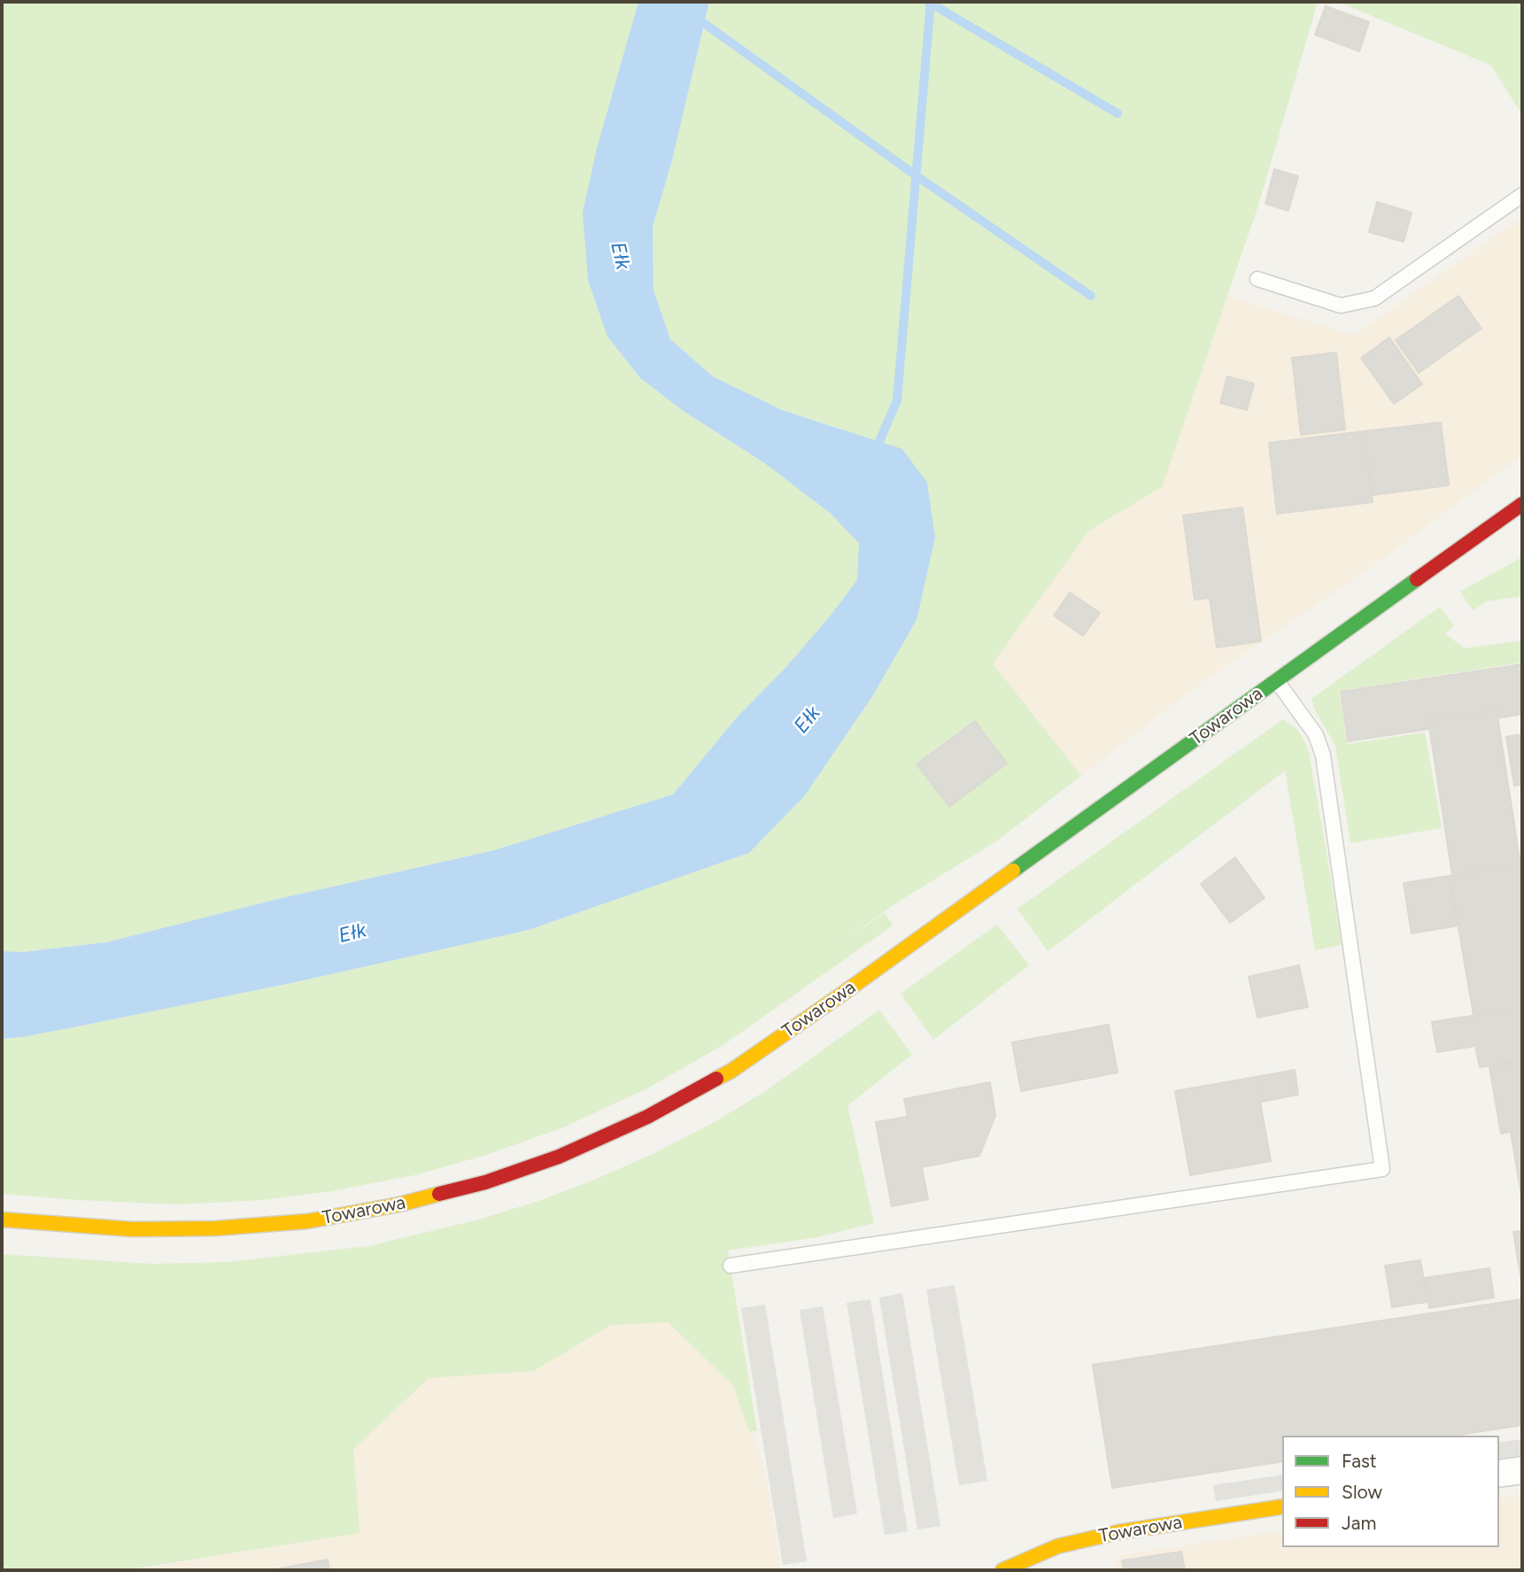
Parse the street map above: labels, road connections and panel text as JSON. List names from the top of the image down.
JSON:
{
  "streets": {
    "street": ["Towarowa"]
  },
  "water": ["Ełk"],
  "legend": ["Fast", "Slow", "Jam"]
}
